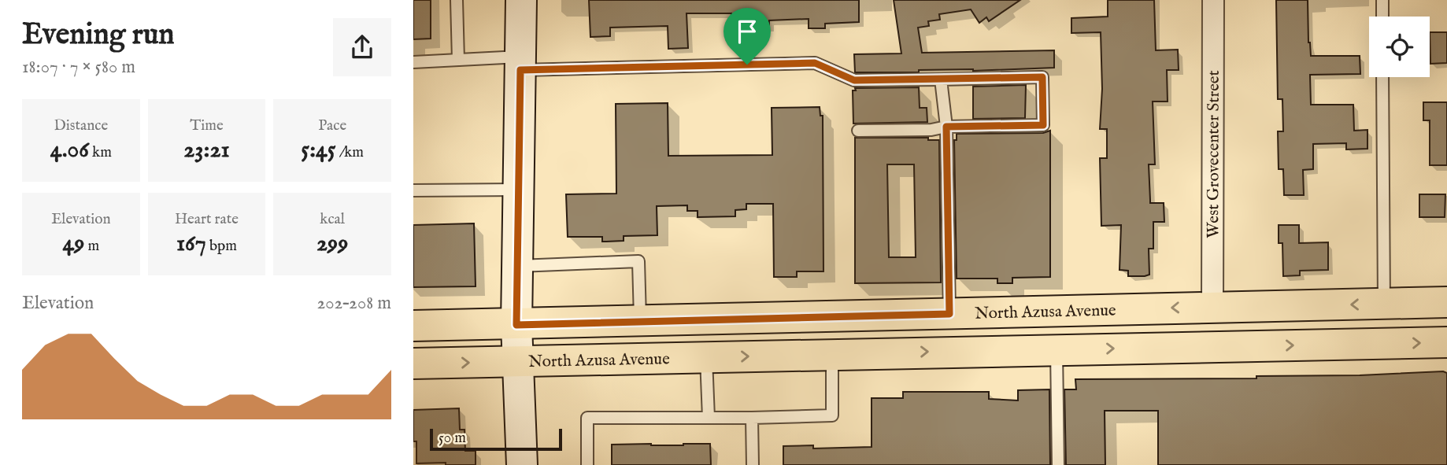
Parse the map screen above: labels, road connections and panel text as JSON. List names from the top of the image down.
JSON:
{
  "streets": {
    "main road": ["North Azusa Avenue"],
    "street": ["West Grovecenter Street"]
  },
  "crossings": [
    ["West Grovecenter Street", "North Azusa Avenue"]
  ],
  "scale_bar": "50 m",
  "page": {
    "heading": ["Evening run", "18:07 · 7 × 580 m"],
    "stats": [
      ["Distance", "4.06 km"],
      ["Time", "23:21"],
      ["Pace", "5:45 /km"],
      ["Elevation", "49 m"],
      ["Heart rate", "167 bpm"],
      ["kcal", "299"]
    ],
    "chart": ["Elevation", "202–208 m"],
    "scale": "50 m"
  }
}
